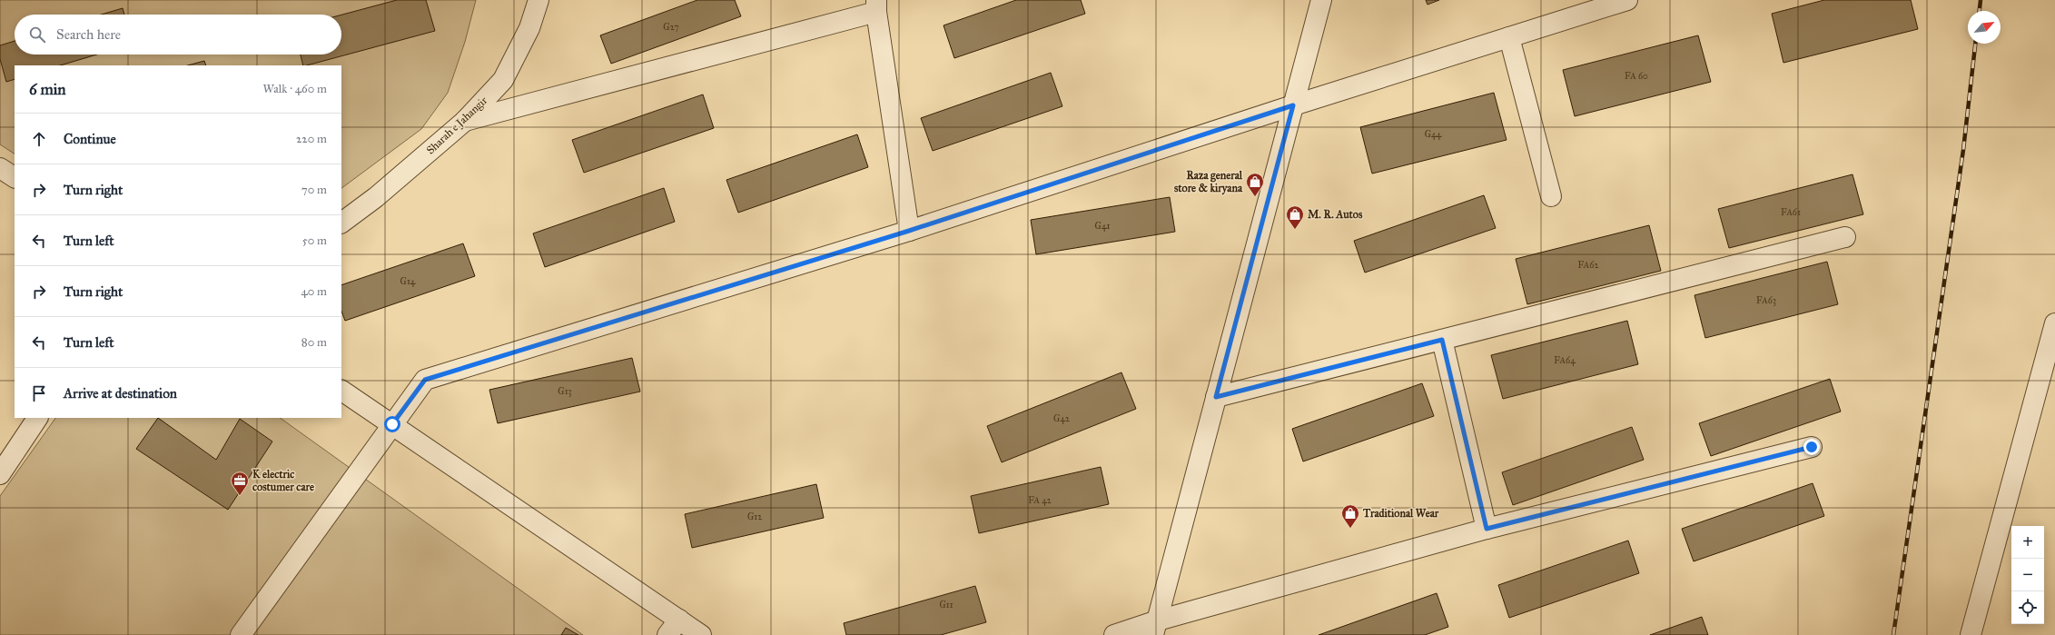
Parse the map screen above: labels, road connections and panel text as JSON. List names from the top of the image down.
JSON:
{
  "streets": {
    "street": ["Sharah e Jahangir"]
  },
  "places": {
    "shop": ["Raza general store & kiryana", "M. R. Autos", "Traditional Wear"],
    "office": ["K electric costumer care"]
  },
  "house_numbers": [
    "G27",
    "FA 60",
    "G44",
    "FA61",
    "G41",
    "FA62",
    "G14",
    "FA63",
    "FA64",
    "G13",
    "G42",
    "FA 42",
    "G12",
    "G11"
  ],
  "north": "top right",
  "page": {
    "search": "Search here",
    "heading": ["6 min", "Walk · 460 m"],
    "list": [
      ["Continue", "220 m"],
      ["Turn right", "70 m"],
      ["Turn left", "50 m"],
      ["Turn right", "40 m"],
      ["Turn left", "80 m"],
      "Arrive at destination"
    ],
    "map_buttons": ["+", "−"]
  }
}
